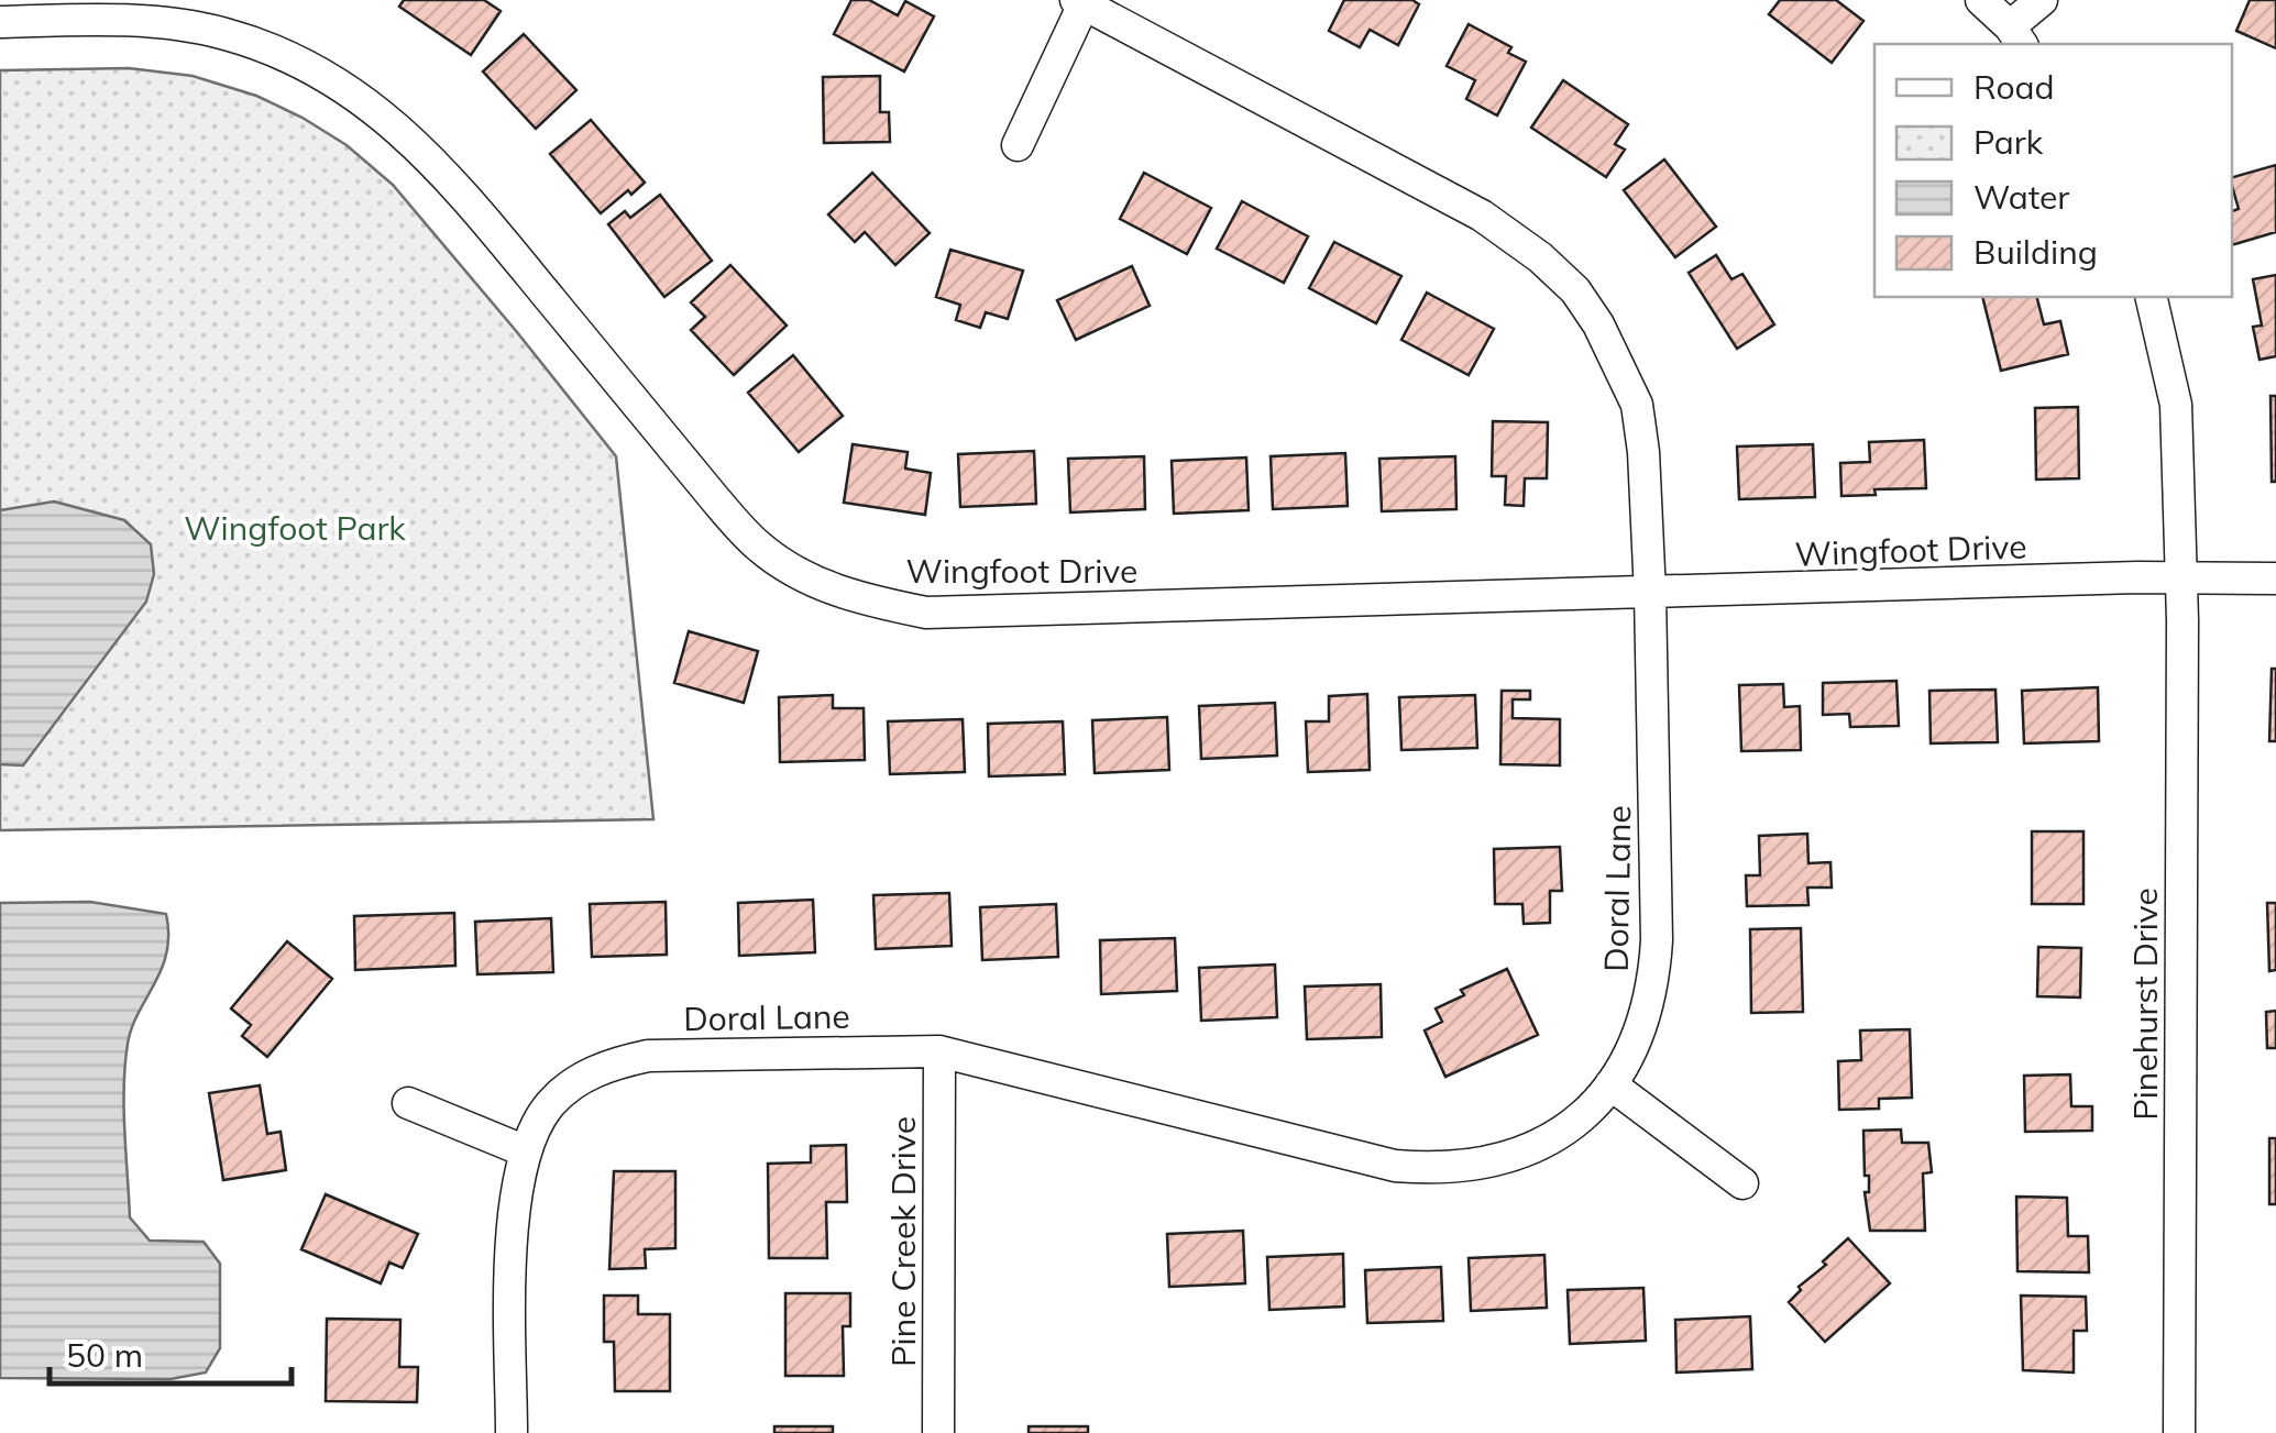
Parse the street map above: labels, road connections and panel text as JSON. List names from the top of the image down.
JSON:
{
  "streets": {
    "street": [
      "Wingfoot Drive",
      "Doral Lane",
      "Pinehurst Drive",
      "Pine Creek Drive"
    ]
  },
  "crossings": [
    ["Wingfoot Drive", "Doral Lane"],
    ["Wingfoot Drive", "Pinehurst Drive"],
    ["Doral Lane", "Pine Creek Drive"]
  ],
  "parks": ["Wingfoot Park"],
  "legend": [
    "Road",
    "Park",
    "Water",
    "Building"
  ],
  "scale_bar": "50 m"
}
